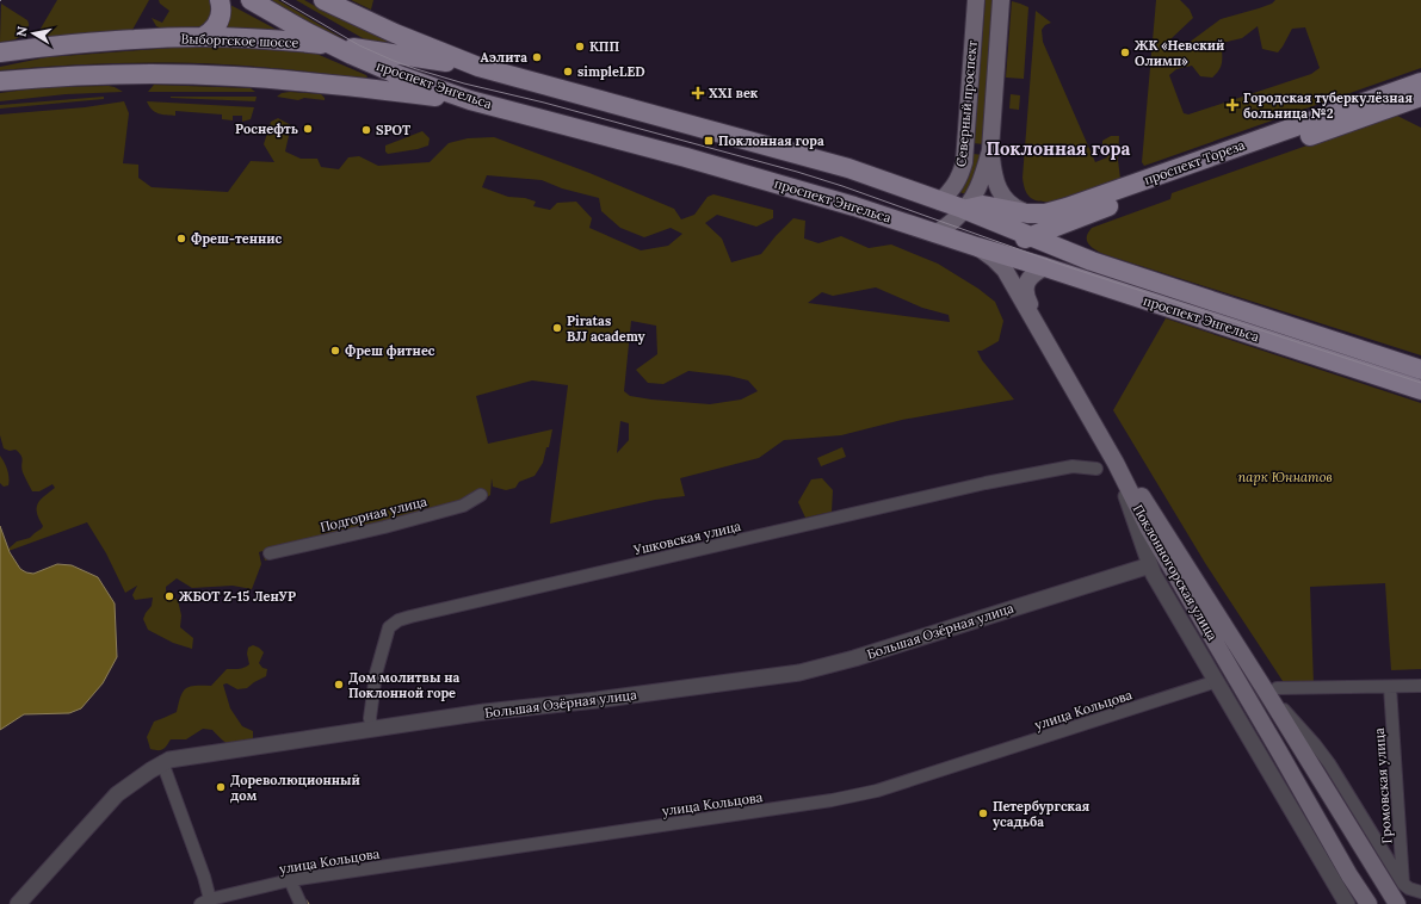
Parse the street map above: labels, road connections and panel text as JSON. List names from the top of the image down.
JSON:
{
  "streets": {
    "main road": [
      "Выборгское шоссе",
      "проспект Энгельса",
      "Северный проспект",
      "проспект Тореза",
      "Поклонногорская улица"
    ],
    "street": [
      "Подгорная улица",
      "Ушковская улица",
      "Большая Озёрная улица",
      "улица Кольцова",
      "Громовская улица"
    ]
  },
  "crossings": [
    ["Выборгское шоссе", "проспект Энгельса"],
    ["проспект Энгельса", "Северный проспект"],
    ["проспект Энгельса", "проспект Тореза"],
    ["проспект Энгельса", "Поклонногорская улица"],
    ["Северный проспект", "проспект Тореза"],
    ["проспект Тореза", "Поклонногорская улица"],
    ["Ушковская улица", "Большая Озёрная улица"],
    ["Поклонногорская улица", "Большая Озёрная улица"],
    ["Поклонногорская улица", "улица Кольцова"]
  ],
  "districts": ["Поклонная гора"],
  "parks": ["парк Юннатов"],
  "places": {
    "other": [
      "КПП",
      "ЖК «Невский Олимп»",
      "Аэлита",
      "simpleLED",
      "Роснефть",
      "SPOT",
      "Фреш-теннис",
      "Piratas BJJ academy",
      "Фреш фитнес",
      "ЖБОТ Z-15 ЛенУР",
      "Дом молитвы на Поклонной горе",
      "Дореволюционный дом",
      "Петербургская усадьба"
    ],
    "health": ["XXI век", "Городская туберкулёзная больница №2"],
    "transit": ["Поклонная гора"]
  },
  "north": "left"
}
